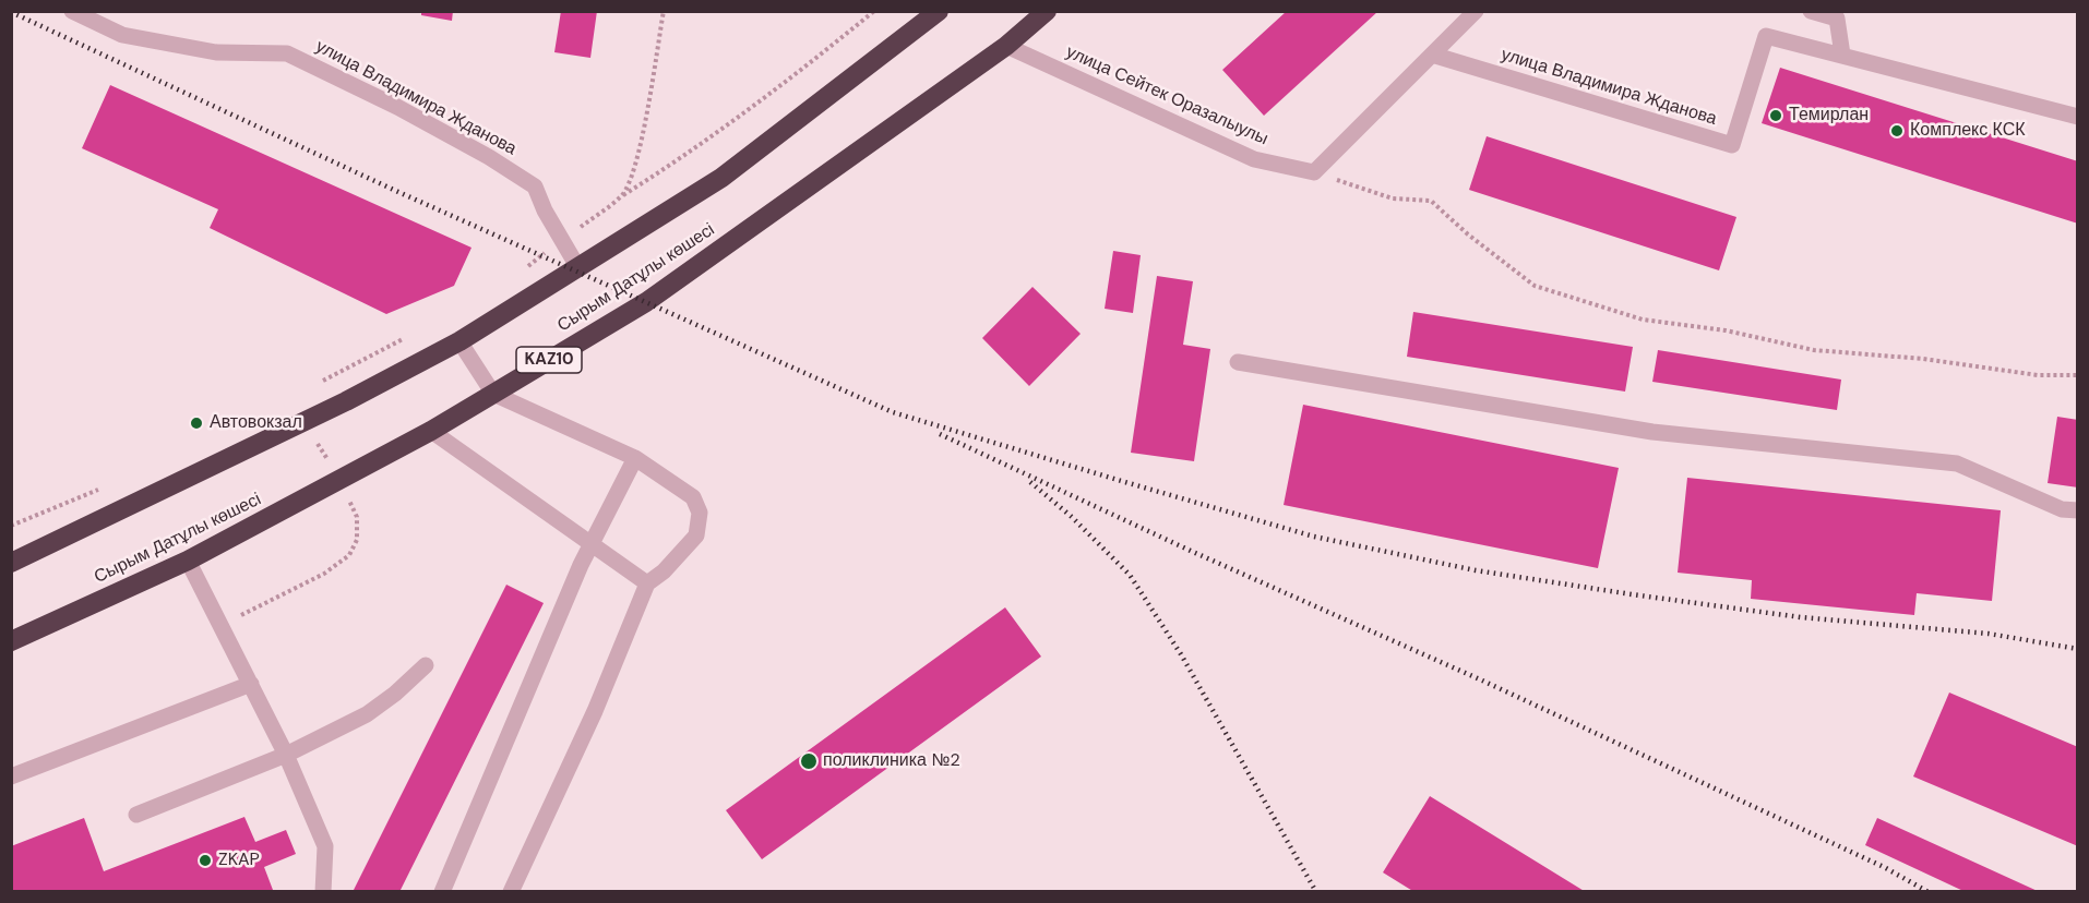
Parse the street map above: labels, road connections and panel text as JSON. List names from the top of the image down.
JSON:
{
  "streets": {
    "highway": ["Сырым Датұлы көшесі", "KAZ10"],
    "street": ["улица Владимира Жданова", "улица Сейтек Оразалыулы"]
  },
  "crossings": [
    ["улица Сейтек Оразалыулы", "Сырым Датұлы көшесі"]
  ],
  "places": [
    "Темирлан",
    "Комплекс КСК",
    "Автовокзал",
    "поликлиника №2",
    "ZKAP"
  ]
}
